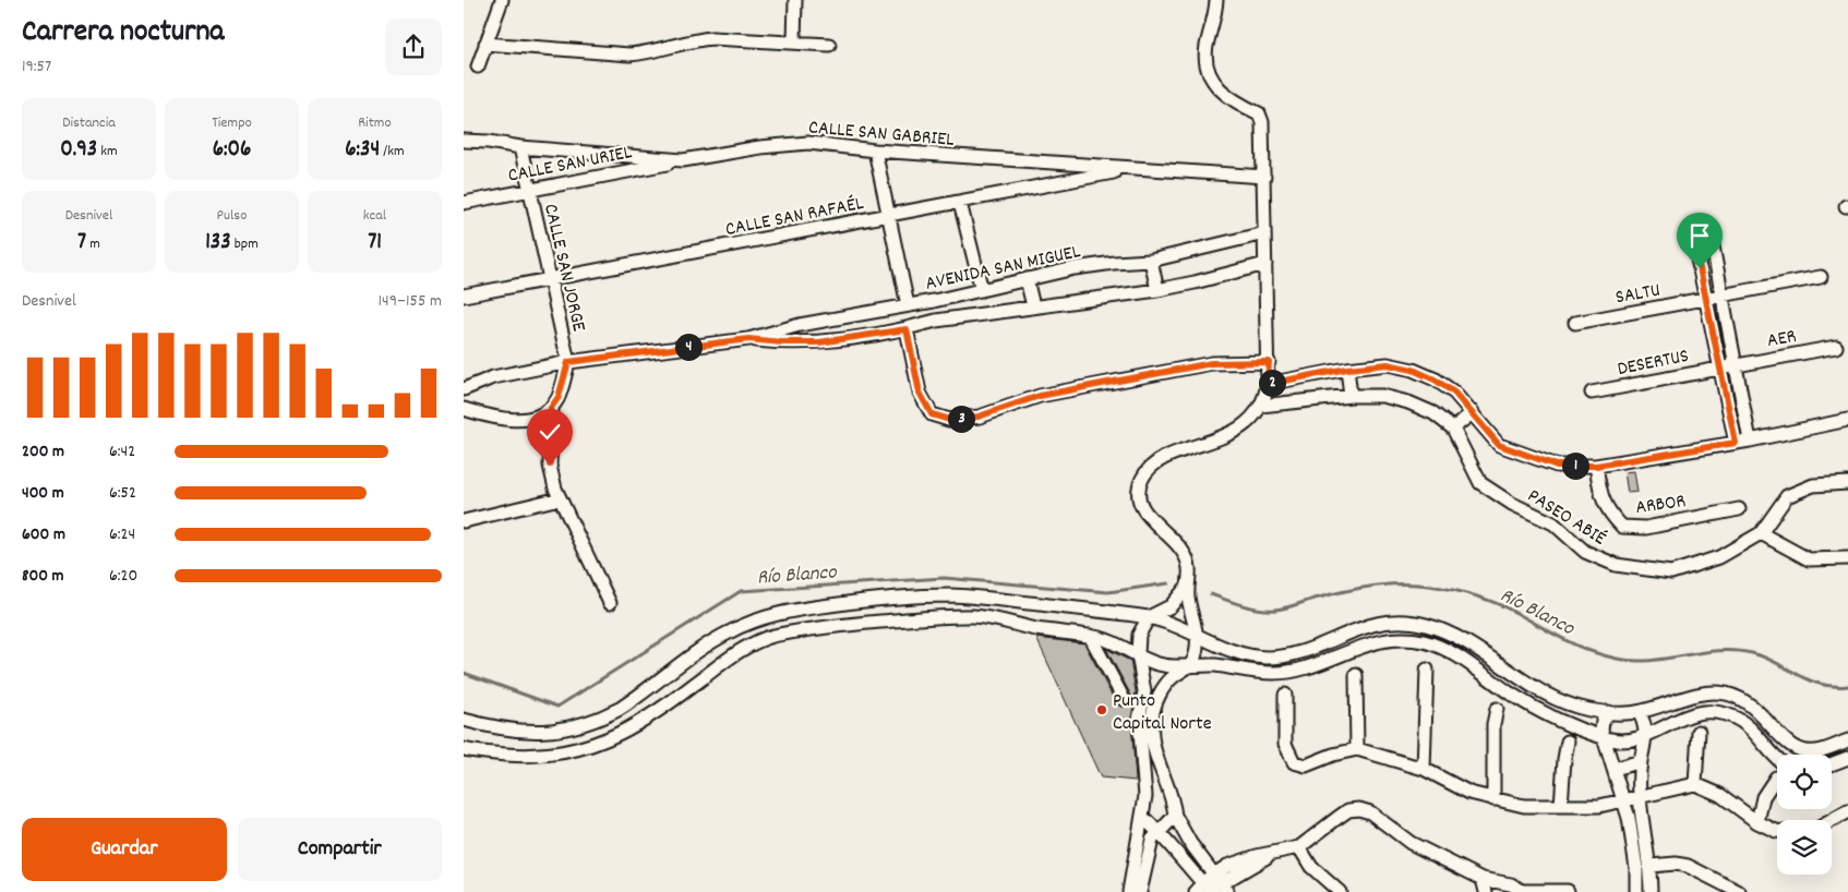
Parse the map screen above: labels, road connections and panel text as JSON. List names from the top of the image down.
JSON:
{
  "streets": {
    "street": [
      "CALLE SAN GABRIEL",
      "CALLE SAN URIEL",
      "CALLE SAN RAFAÉL",
      "AVENIDA SAN MIGUEL",
      "CALLE SAN JORGE",
      "SALTU",
      "AER",
      "DESERTUS",
      "ARBOR",
      "PASEO ABIÉ"
    ]
  },
  "crossings": [
    ["CALLE SAN GABRIEL", "CALLE SAN URIEL"],
    ["CALLE SAN GABRIEL", "CALLE SAN RAFAÉL"],
    ["CALLE SAN GABRIEL", "CALLE SAN JORGE"],
    ["CALLE SAN URIEL", "CALLE SAN JORGE"],
    ["CALLE SAN RAFAÉL", "CALLE SAN JORGE"],
    ["AVENIDA SAN MIGUEL", "CALLE SAN JORGE"],
    ["AER", "DESERTUS"],
    ["ARBOR", "PASEO ABIÉ"]
  ],
  "water": ["Río Blanco"],
  "places": ["Punto Capital Norte"],
  "page": {
    "heading": ["Carrera nocturna", "19:57"],
    "stats": [
      ["Distancia", "0.93 km"],
      ["Tiempo", "6:06"],
      ["Ritmo", "6:34 /km"],
      ["Desnivel", "7 m"],
      ["Pulso", "133 bpm"],
      ["kcal", "71"]
    ],
    "chart": ["Desnivel", "149–155 m"],
    "pins": [
      "4",
      "2",
      "3",
      "1"
    ],
    "list": [
      {
        "name": "200 m",
        "note": "6:42"
      },
      {
        "name": "400 m",
        "note": "6:52"
      },
      {
        "name": "600 m",
        "note": "6:24"
      },
      {
        "name": "800 m",
        "note": "6:20"
      }
    ],
    "buttons": ["Guardar", "Compartir"]
  }
}
